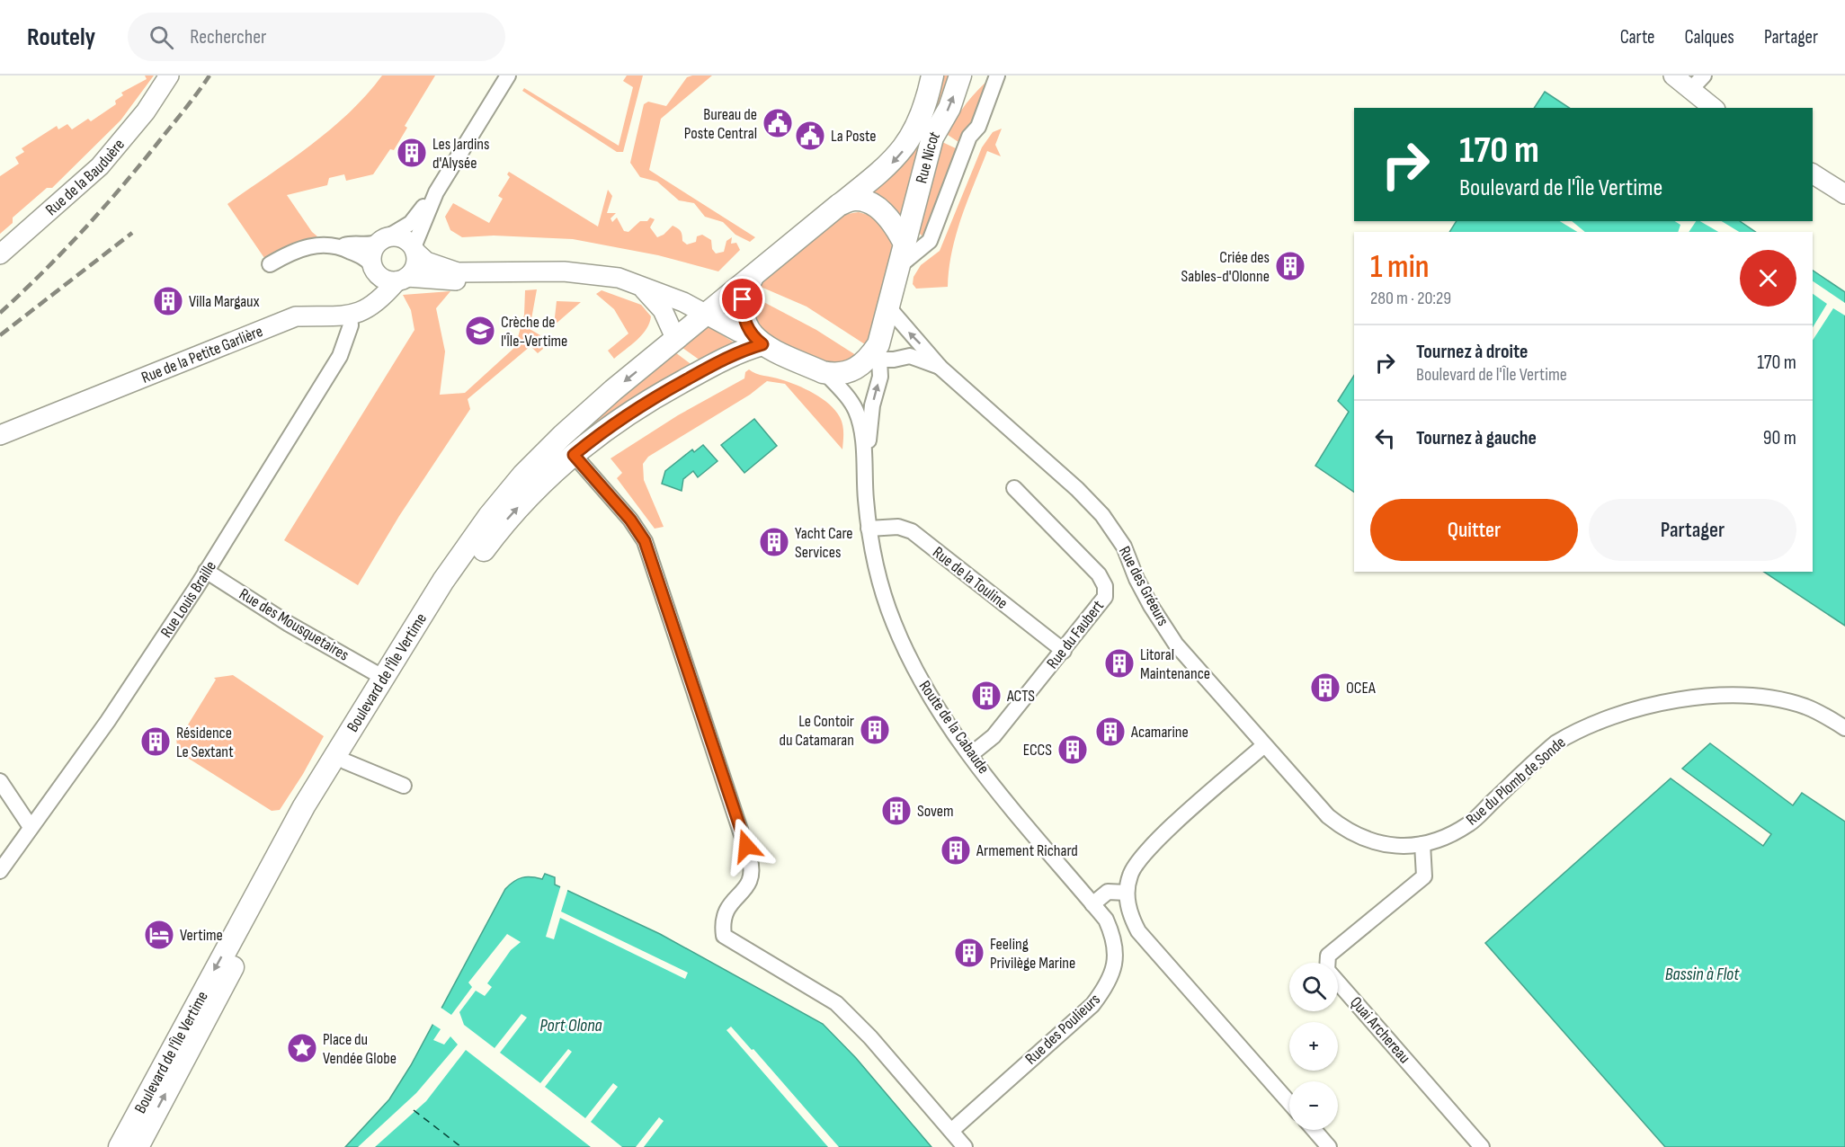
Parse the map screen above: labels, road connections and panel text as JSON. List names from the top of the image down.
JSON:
{
  "streets": {
    "main road": ["Rue Nicot", "Boulevard de l'Île Vertime"],
    "street": [
      "Rue de la Bauduère",
      "Rue de la Petite Garlière",
      "Rue de la Touline",
      "Rue des Gréeurs",
      "Rue Louis Braille",
      "Rue des Mousquetaires",
      "Rue du Faubert",
      "Route de la Cabaude",
      "Rue du Plomb de Sonde",
      "Rue des Poulieurs",
      "Quai Archereau"
    ]
  },
  "crossings": [
    ["Rue Nicot", "Rue des Gréeurs"],
    ["Rue Nicot", "Boulevard de l'Île Vertime"],
    ["Rue Nicot", "Route de la Cabaude"],
    ["Rue de la Petite Garlière", "Rue Louis Braille"],
    ["Rue de la Touline", "Rue du Faubert"],
    ["Rue de la Touline", "Route de la Cabaude"],
    ["Rue des Gréeurs", "Boulevard de l'Île Vertime"],
    ["Rue des Gréeurs", "Route de la Cabaude"],
    ["Rue des Gréeurs", "Rue du Plomb de Sonde"],
    ["Rue Louis Braille", "Rue des Mousquetaires"],
    ["Rue des Mousquetaires", "Boulevard de l'Île Vertime"],
    ["Rue du Faubert", "Route de la Cabaude"],
    ["Boulevard de l'Île Vertime", "Route de la Cabaude"],
    ["Route de la Cabaude", "Rue des Poulieurs"],
    ["Rue du Plomb de Sonde", "Quai Archereau"]
  ],
  "water": ["Bassin à Flot", "Port Olona"],
  "places": {
    "public building": ["Bureau de Poste Central", "La Poste"],
    "building": [
      "Les Jardins d'Alysée",
      "Criée des Sables-d'Olonne",
      "Villa Margaux",
      "Yacht Care Services",
      "Litoral Maintenance",
      "OCEA",
      "ACTS",
      "Le Contoir du Catamaran",
      "Acamarine",
      "Résidence Le Sextant",
      "ECCS",
      "Sovem",
      "Armement Richard",
      "Feeling Privilège Marine"
    ],
    "school or university": ["Crèche de l'Île-Vertime"],
    "hotel": ["Vertime"],
    "place": ["Place du Vendée Globe"]
  },
  "page": {
    "header": "Routely",
    "search": "Rechercher",
    "nav": ["Carte", "Calques", "Partager"],
    "turn": ["170 m", "Boulevard de l'Île Vertime"],
    "heading": ["1 min", "280 m · 20:29"],
    "list": [
      {
        "name": "Tournez à droite",
        "note": "Boulevard de l'Île Vertime",
        "value": "170 m"
      },
      {
        "name": "Tournez à gauche",
        "value": "90 m"
      }
    ],
    "buttons": ["Quitter", "Partager"],
    "map_buttons": ["+", "−"]
  }
}
